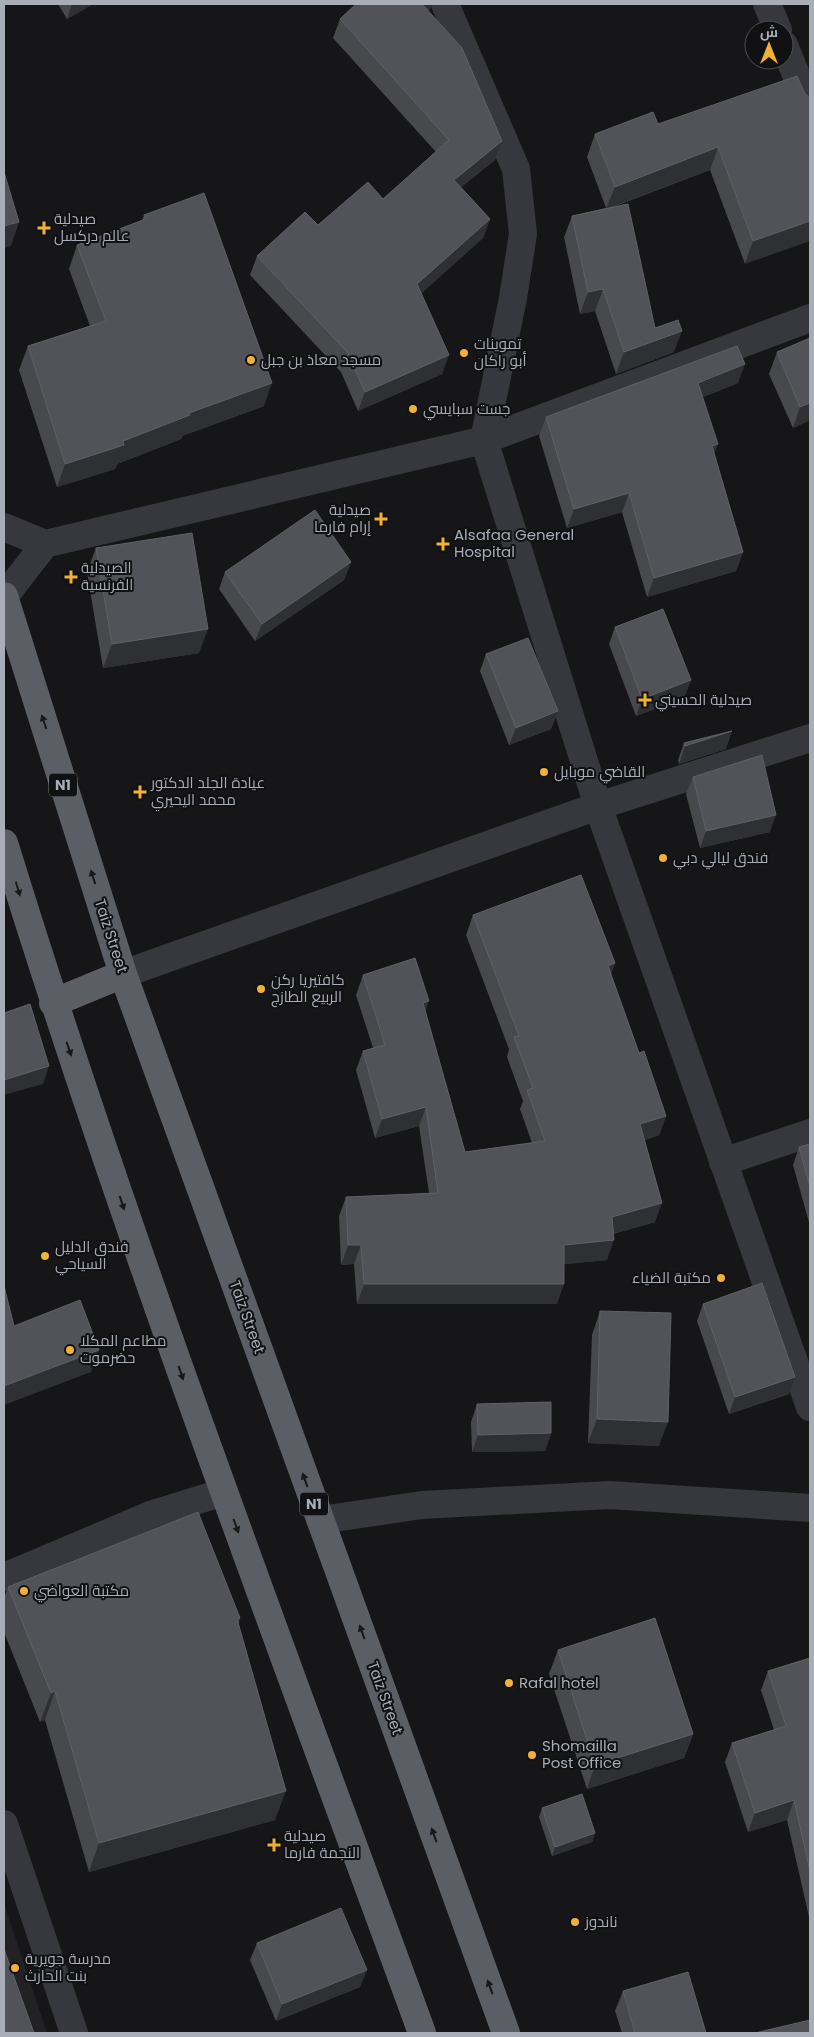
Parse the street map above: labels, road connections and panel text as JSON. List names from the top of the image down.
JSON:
{
  "streets": {
    "highway": ["N1", "Taiz Street"]
  },
  "places": {
    "health": [
      "صيدلية عالم دركسل",
      "صيدلية إرام فارما",
      "Alsafaa General Hospital",
      "الصيدلية الفرنسية",
      "صيدلية الحسيني",
      "عيادة الجلد الدكتور محمد اليحيري",
      "صيدلية النجمة فارما"
    ],
    "other": [
      "تموينات أبو راكان",
      "مسجد معاذ بن جبل",
      "جست سبايسي",
      "القاضي موبايل",
      "فندق ليالي دبي",
      "كافتيريا ركن الربيع الطازج",
      "فندق الدليل السياحي",
      "مكتبة الضياء",
      "مطاعم المكلا حضرموت",
      "مكتبة العواضي",
      "Rafal hotel",
      "Shomailla Post Office",
      "ناندوز",
      "مدرسة جويرية بنت الحارث"
    ]
  },
  "north": "top"
}
